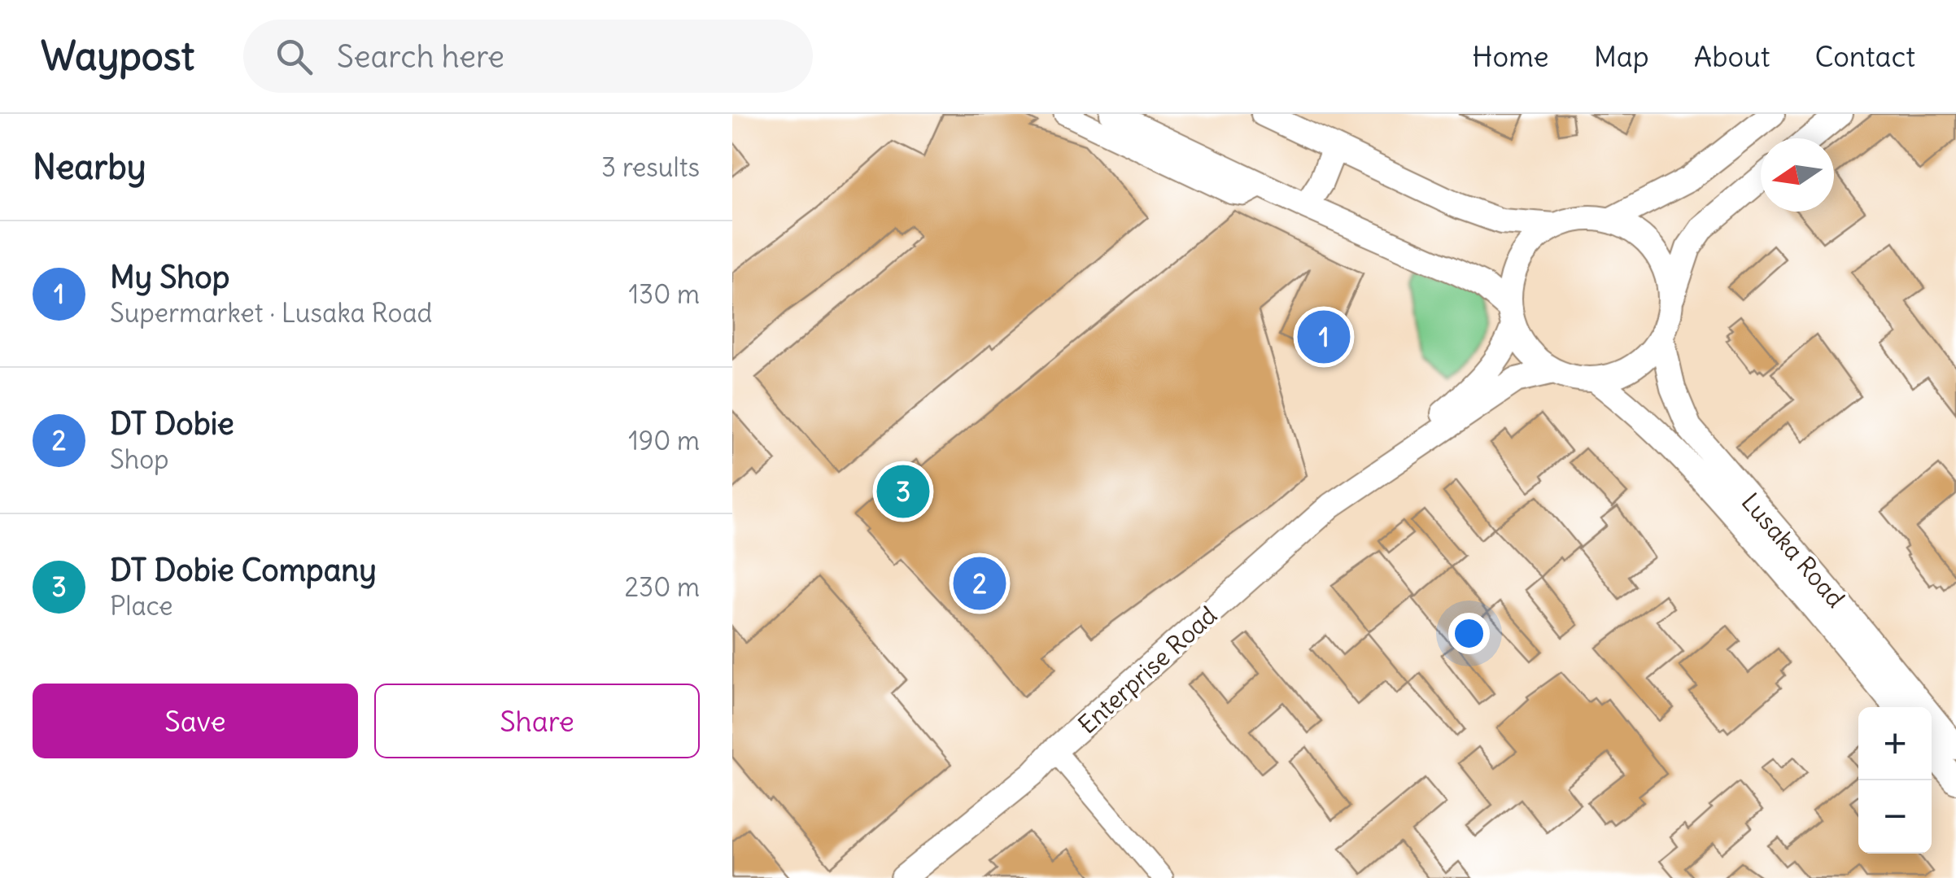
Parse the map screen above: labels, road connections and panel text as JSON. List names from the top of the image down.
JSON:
{
  "streets": {
    "main road": ["Lusaka Road", "Enterprise Road"]
  },
  "crossings": [
    ["Lusaka Road", "Enterprise Road"]
  ],
  "north": "left",
  "page": {
    "header": "Waypost",
    "search": "Search here",
    "nav": [
      "Home",
      "Map",
      "About",
      "Contact"
    ],
    "heading": ["Nearby", "3 results"],
    "list": [
      {
        "mark": "1",
        "name": "My Shop",
        "note": "Supermarket · Lusaka Road",
        "value": "130 m"
      },
      {
        "mark": "2",
        "name": "DT Dobie",
        "note": "Shop",
        "value": "190 m"
      },
      {
        "mark": "3",
        "name": "DT Dobie Company",
        "note": "Place",
        "value": "230 m"
      }
    ],
    "pins": ["1", "3", "2"],
    "buttons": ["Save", "Share"],
    "map_buttons": ["+", "−"]
  }
}
